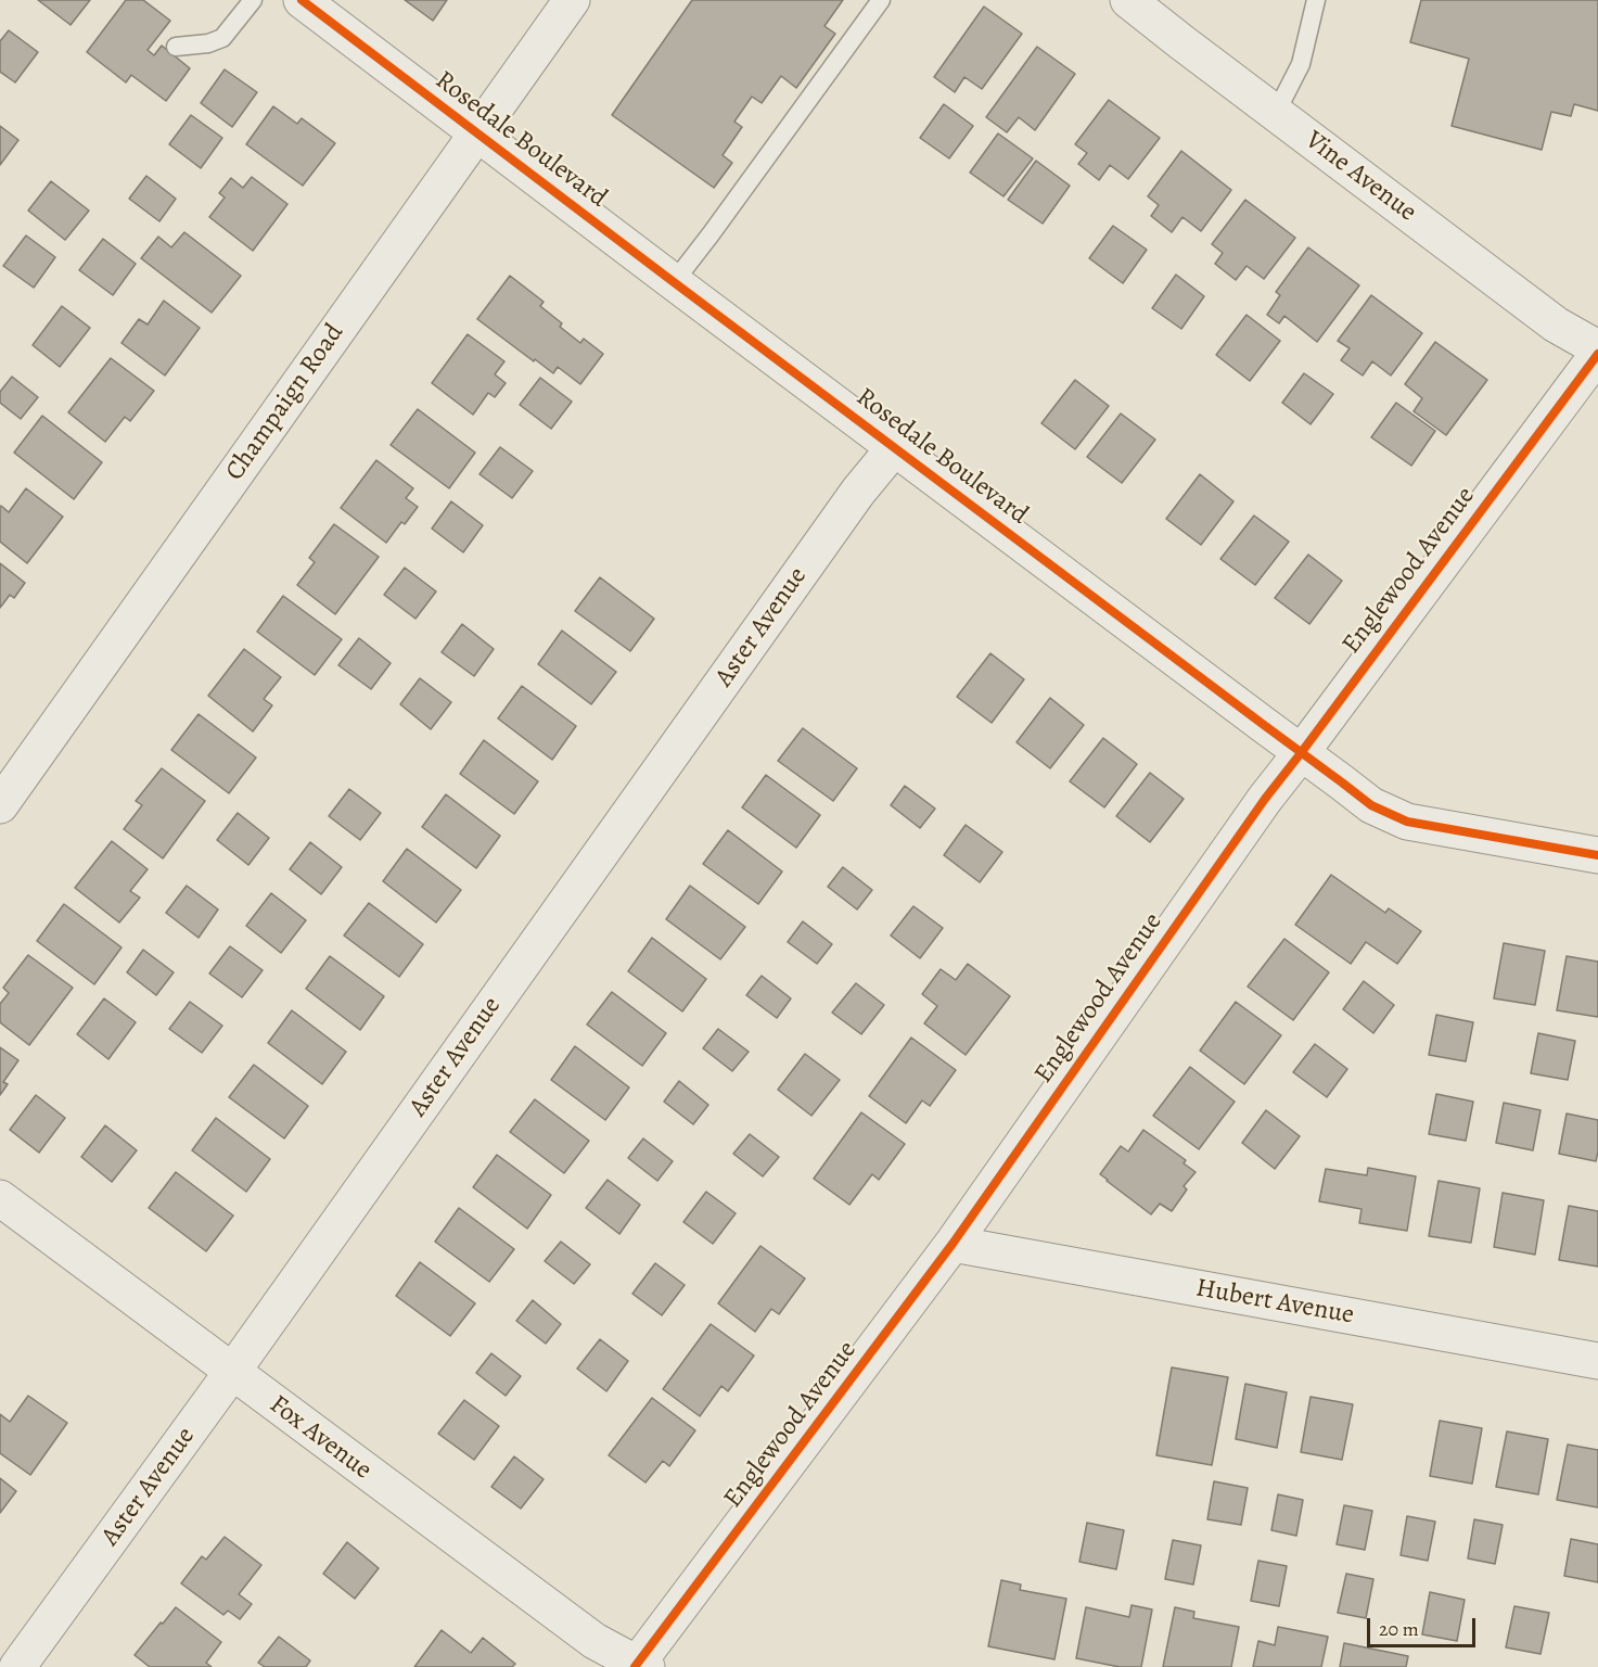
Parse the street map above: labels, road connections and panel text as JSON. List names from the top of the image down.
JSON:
{
  "streets": {
    "street": [
      "Rosedale Boulevard",
      "Vine Avenue",
      "Champaign Road",
      "Englewood Avenue",
      "Aster Avenue",
      "Hubert Avenue",
      "Fox Avenue"
    ]
  },
  "crossings": [
    ["Rosedale Boulevard", "Champaign Road"],
    ["Rosedale Boulevard", "Englewood Avenue"],
    ["Rosedale Boulevard", "Aster Avenue"],
    ["Englewood Avenue", "Hubert Avenue"],
    ["Englewood Avenue", "Fox Avenue"],
    ["Aster Avenue", "Fox Avenue"]
  ],
  "scale_bar": "20 m"
}
